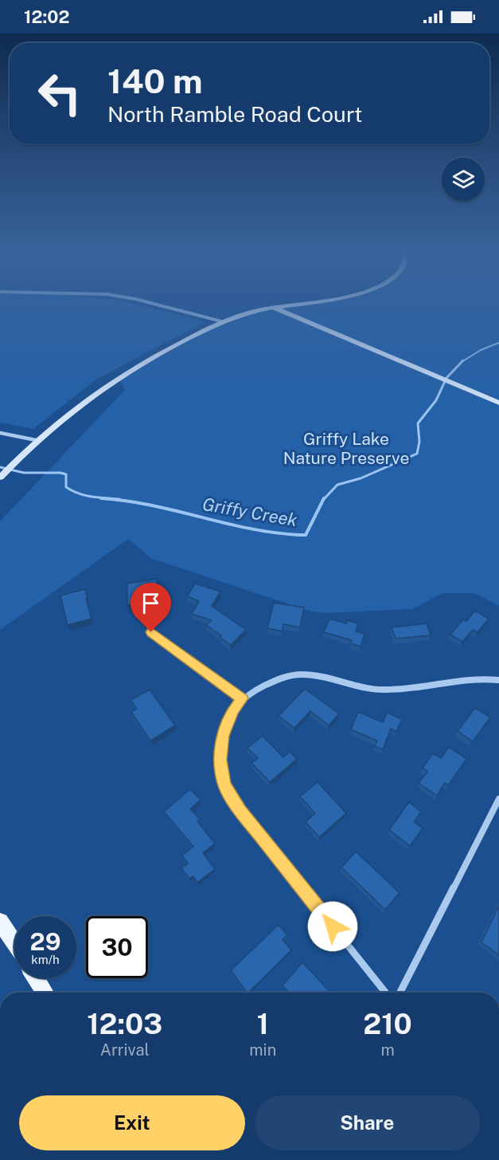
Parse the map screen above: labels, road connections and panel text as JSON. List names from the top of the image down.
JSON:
{
  "water": ["Griffy Creek"],
  "parks": ["Griffy Lake Nature Preserve"],
  "page": {
    "status": "12:02",
    "turn": ["140 m", "North Ramble Road Court"],
    "speed": "29 km/h",
    "limit": "30",
    "eta": [
      "12:03",
      "Arrival",
      "1",
      "min",
      "210",
      "m"
    ],
    "buttons": ["Exit", "Share"]
  }
}
